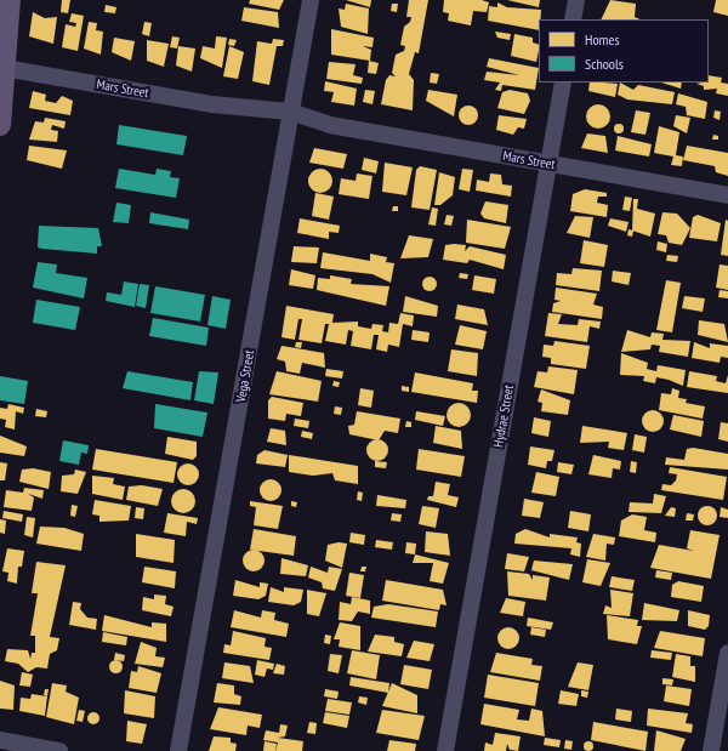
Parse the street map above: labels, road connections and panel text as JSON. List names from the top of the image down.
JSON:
{
  "streets": {
    "street": ["Mars Street", "Vega Street", "Hydrae Street"]
  },
  "crossings": [
    ["Mars Street", "Vega Street"],
    ["Mars Street", "Hydrae Street"]
  ],
  "legend": ["Homes", "Schools"]
}
